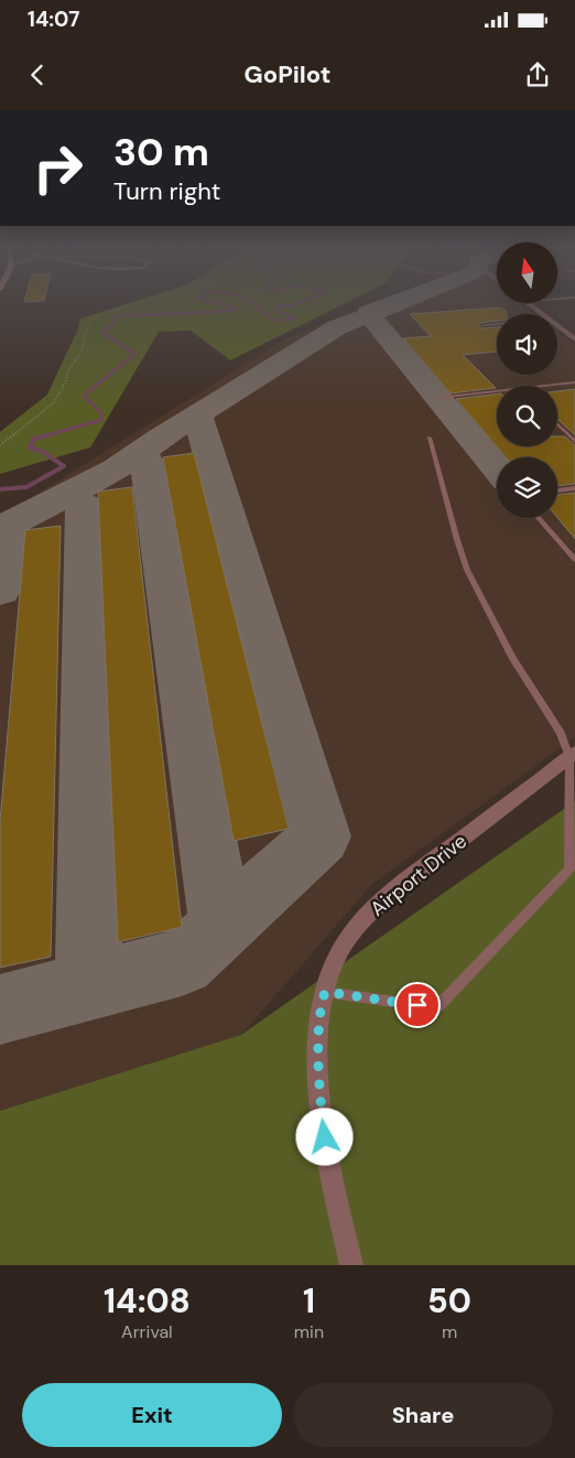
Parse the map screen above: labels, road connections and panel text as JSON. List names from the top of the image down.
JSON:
{
  "streets": {
    "street": ["Airport Drive"]
  },
  "north": "top",
  "page": {
    "status": "14:07",
    "header": "GoPilot",
    "turn": ["30 m", "Turn right"],
    "eta": [
      "14:08",
      "Arrival",
      "1",
      "min",
      "50",
      "m"
    ],
    "buttons": ["Exit", "Share"]
  }
}
